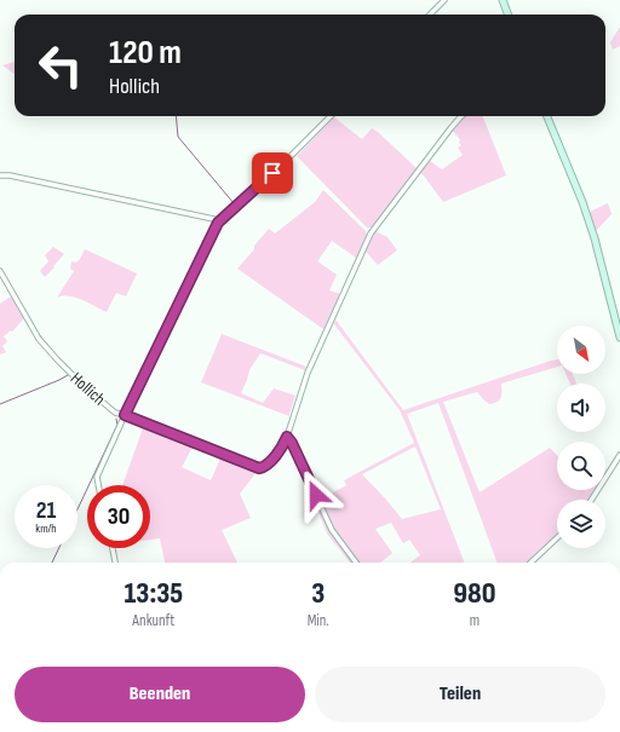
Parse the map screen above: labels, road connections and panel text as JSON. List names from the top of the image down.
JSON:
{
  "streets": {
    "street": ["Hollich"]
  },
  "north": "bottom right",
  "page": {
    "turn": ["120 m", "Hollich"],
    "speed": "21 km/h",
    "limit": "30",
    "eta": [
      "13:35",
      "Ankunft",
      "3",
      "Min.",
      "980",
      "m"
    ],
    "buttons": ["Beenden", "Teilen"]
  }
}
